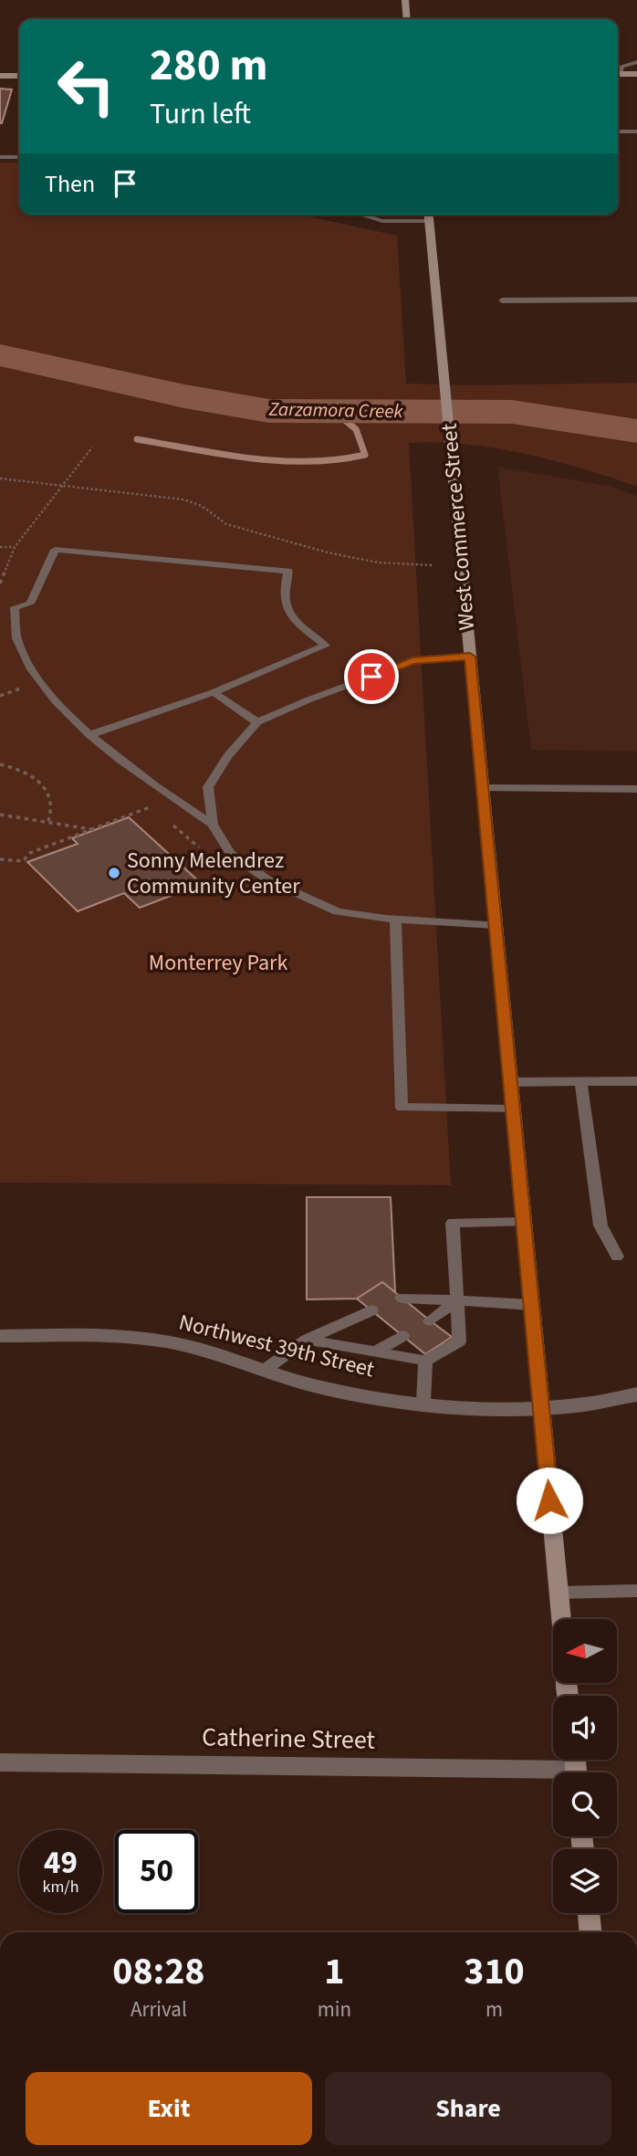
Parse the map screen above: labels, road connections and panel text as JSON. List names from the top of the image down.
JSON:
{
  "streets": {
    "main road": ["West Commerce Street"],
    "street": ["Northwest 39th Street", "Catherine Street"]
  },
  "crossings": [
    ["West Commerce Street", "Northwest 39th Street"]
  ],
  "water": ["Zarzamora Creek"],
  "parks": ["Monterrey Park"],
  "places": ["Sonny Melendrez Community Center"],
  "north": "left",
  "page": {
    "turn": ["280 m", "Turn left"],
    "then": "Then",
    "speed": "49 km/h",
    "limit": "50",
    "eta": [
      "08:28",
      "Arrival",
      "1",
      "min",
      "310",
      "m"
    ],
    "buttons": ["Exit", "Share"]
  }
}
